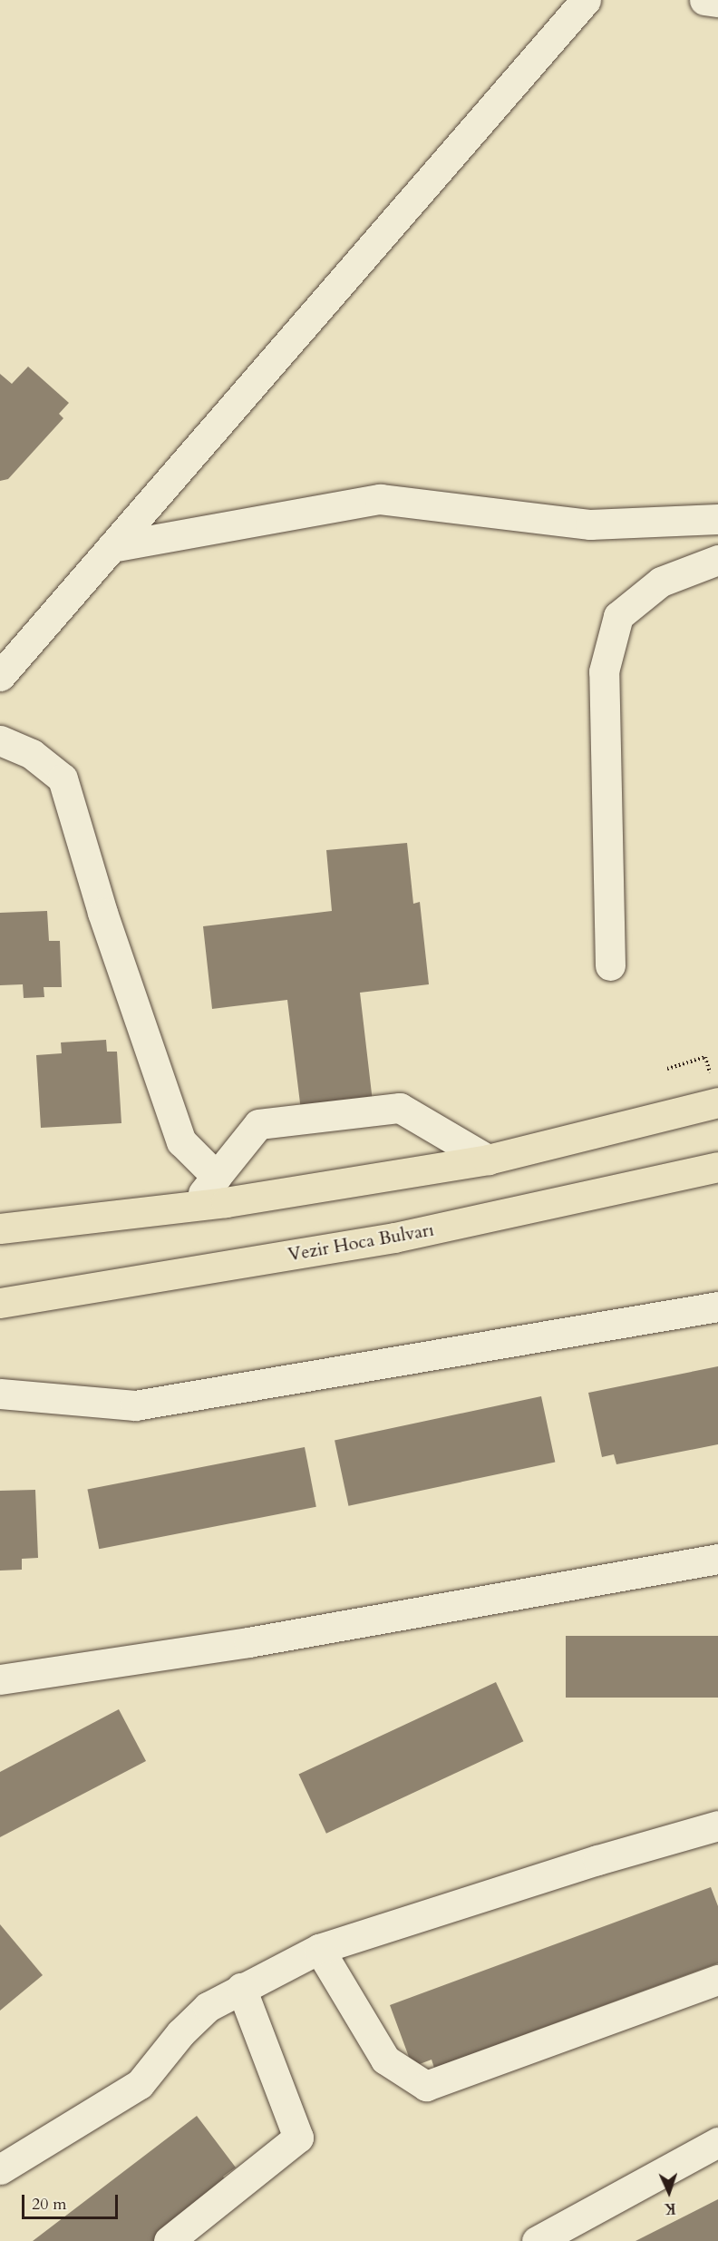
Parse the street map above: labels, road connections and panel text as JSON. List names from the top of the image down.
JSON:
{
  "streets": {
    "main road": ["Vezir Hoca Bulvarı"]
  },
  "scale_bar": "20 m",
  "north": "bottom"
}
